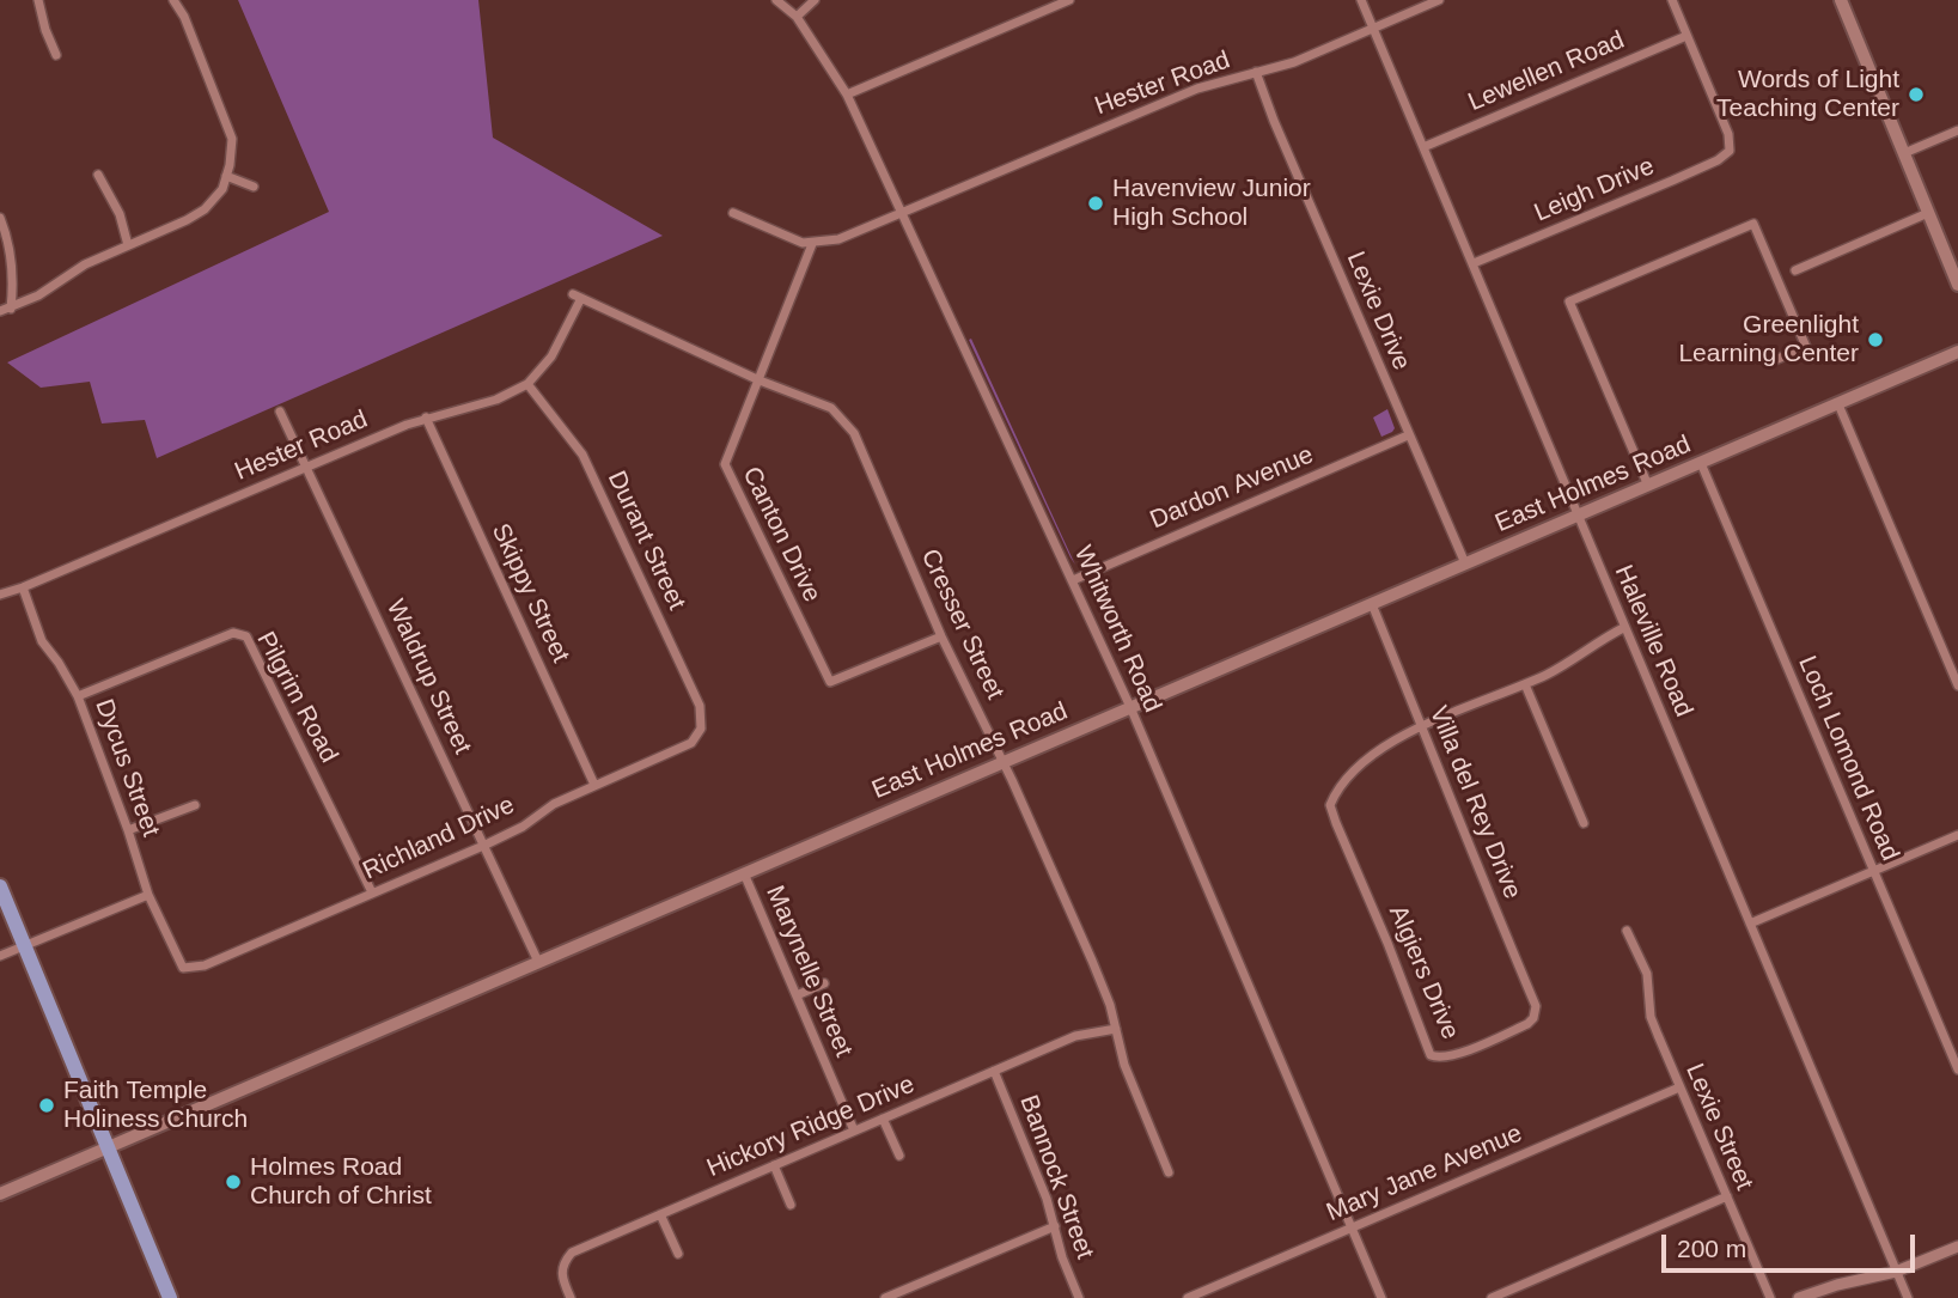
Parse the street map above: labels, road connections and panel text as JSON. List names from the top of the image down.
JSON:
{
  "streets": {
    "main road": ["East Holmes Road"],
    "street": [
      "Lewellen Road",
      "Hester Road",
      "Leigh Drive",
      "Lexie Drive",
      "Dardon Avenue",
      "Canton Drive",
      "Durant Street",
      "Skippy Street",
      "Cresser Street",
      "Whitworth Road",
      "Haleville Road",
      "Waldrup Street",
      "Pilgrim Road",
      "Loch Lomond Road",
      "Dycus Street",
      "Villa del Rey Drive",
      "Richland Drive",
      "Marynelle Street",
      "Algiers Drive",
      "Hickory Ridge Drive",
      "Lexie Street",
      "Mary Jane Avenue",
      "Bannock Street"
    ]
  },
  "crossings": [
    ["Lewellen Road", "Leigh Drive"],
    ["Lewellen Road", "Haleville Road"],
    ["Hester Road", "Lexie Drive"],
    ["Hester Road", "Canton Drive"],
    ["Hester Road", "Durant Street"],
    ["Hester Road", "Skippy Street"],
    ["Hester Road", "Cresser Street"],
    ["Hester Road", "Whitworth Road"],
    ["Hester Road", "Haleville Road"],
    ["Hester Road", "Waldrup Street"],
    ["Hester Road", "Dycus Street"],
    ["Leigh Drive", "Haleville Road"],
    ["Lexie Drive", "East Holmes Road"],
    ["Lexie Drive", "Dardon Avenue"],
    ["East Holmes Road", "Cresser Street"],
    ["East Holmes Road", "Whitworth Road"],
    ["East Holmes Road", "Haleville Road"],
    ["East Holmes Road", "Waldrup Street"],
    ["East Holmes Road", "Loch Lomond Road"],
    ["East Holmes Road", "Villa del Rey Drive"],
    ["East Holmes Road", "Marynelle Street"],
    ["Dardon Avenue", "Whitworth Road"],
    ["Canton Drive", "Cresser Street"],
    ["Durant Street", "Richland Drive"],
    ["Skippy Street", "Richland Drive"],
    ["Cresser Street", "Hickory Ridge Drive"],
    ["Whitworth Road", "Mary Jane Avenue"],
    ["Waldrup Street", "Richland Drive"],
    ["Pilgrim Road", "Dycus Street"],
    ["Pilgrim Road", "Richland Drive"],
    ["Dycus Street", "Richland Drive"],
    ["Villa del Rey Drive", "Algiers Drive"],
    ["Marynelle Street", "Hickory Ridge Drive"],
    ["Hickory Ridge Drive", "Bannock Street"],
    ["Lexie Street", "Mary Jane Avenue"]
  ],
  "places": [
    "Words of Light Teaching Center",
    "Havenview Junior High School",
    "Greenlight Learning Center",
    "Faith Temple Holiness Church",
    "Holmes Road Church of Christ"
  ],
  "scale_bar": "200 m"
}
